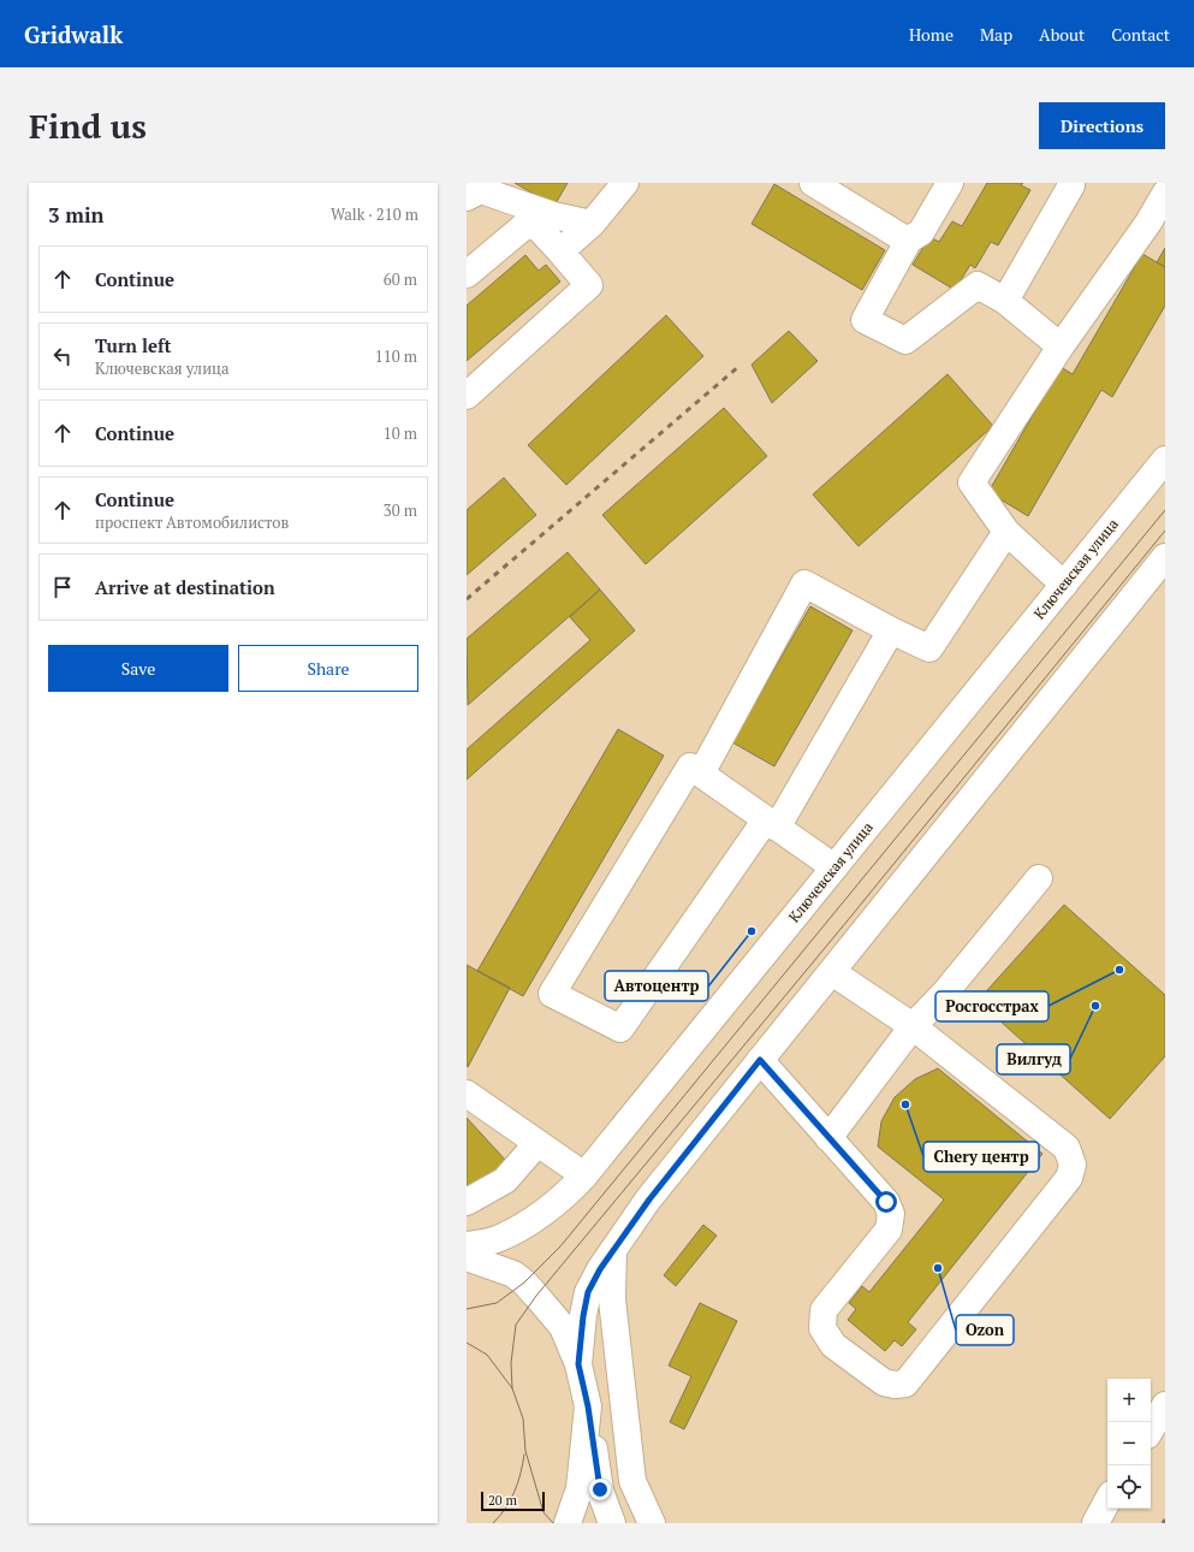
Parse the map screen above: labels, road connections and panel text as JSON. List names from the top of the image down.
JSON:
{
  "streets": {
    "main road": ["Ключевская улица"]
  },
  "places": [
    "Автоцентр",
    "Росгосстрах",
    "Вилгуд",
    "Chery центр",
    "Ozon"
  ],
  "scale_bar": "20 m",
  "page": {
    "header": "Gridwalk",
    "nav": [
      "Home",
      "Map",
      "About",
      "Contact"
    ],
    "buttons": [
      "Directions",
      ["Save", "Share"]
    ],
    "title": "Find us",
    "heading": ["3 min", "Walk · 210 m"],
    "list": [
      ["Continue", "60 m"],
      ["Turn left", "Ключевская улица", "110 m"],
      ["Continue", "10 m"],
      ["Continue", "проспект Автомобилистов", "30 m"],
      "Arrive at destination"
    ],
    "map_buttons": ["+", "−"],
    "scale": "20 m"
  }
}
